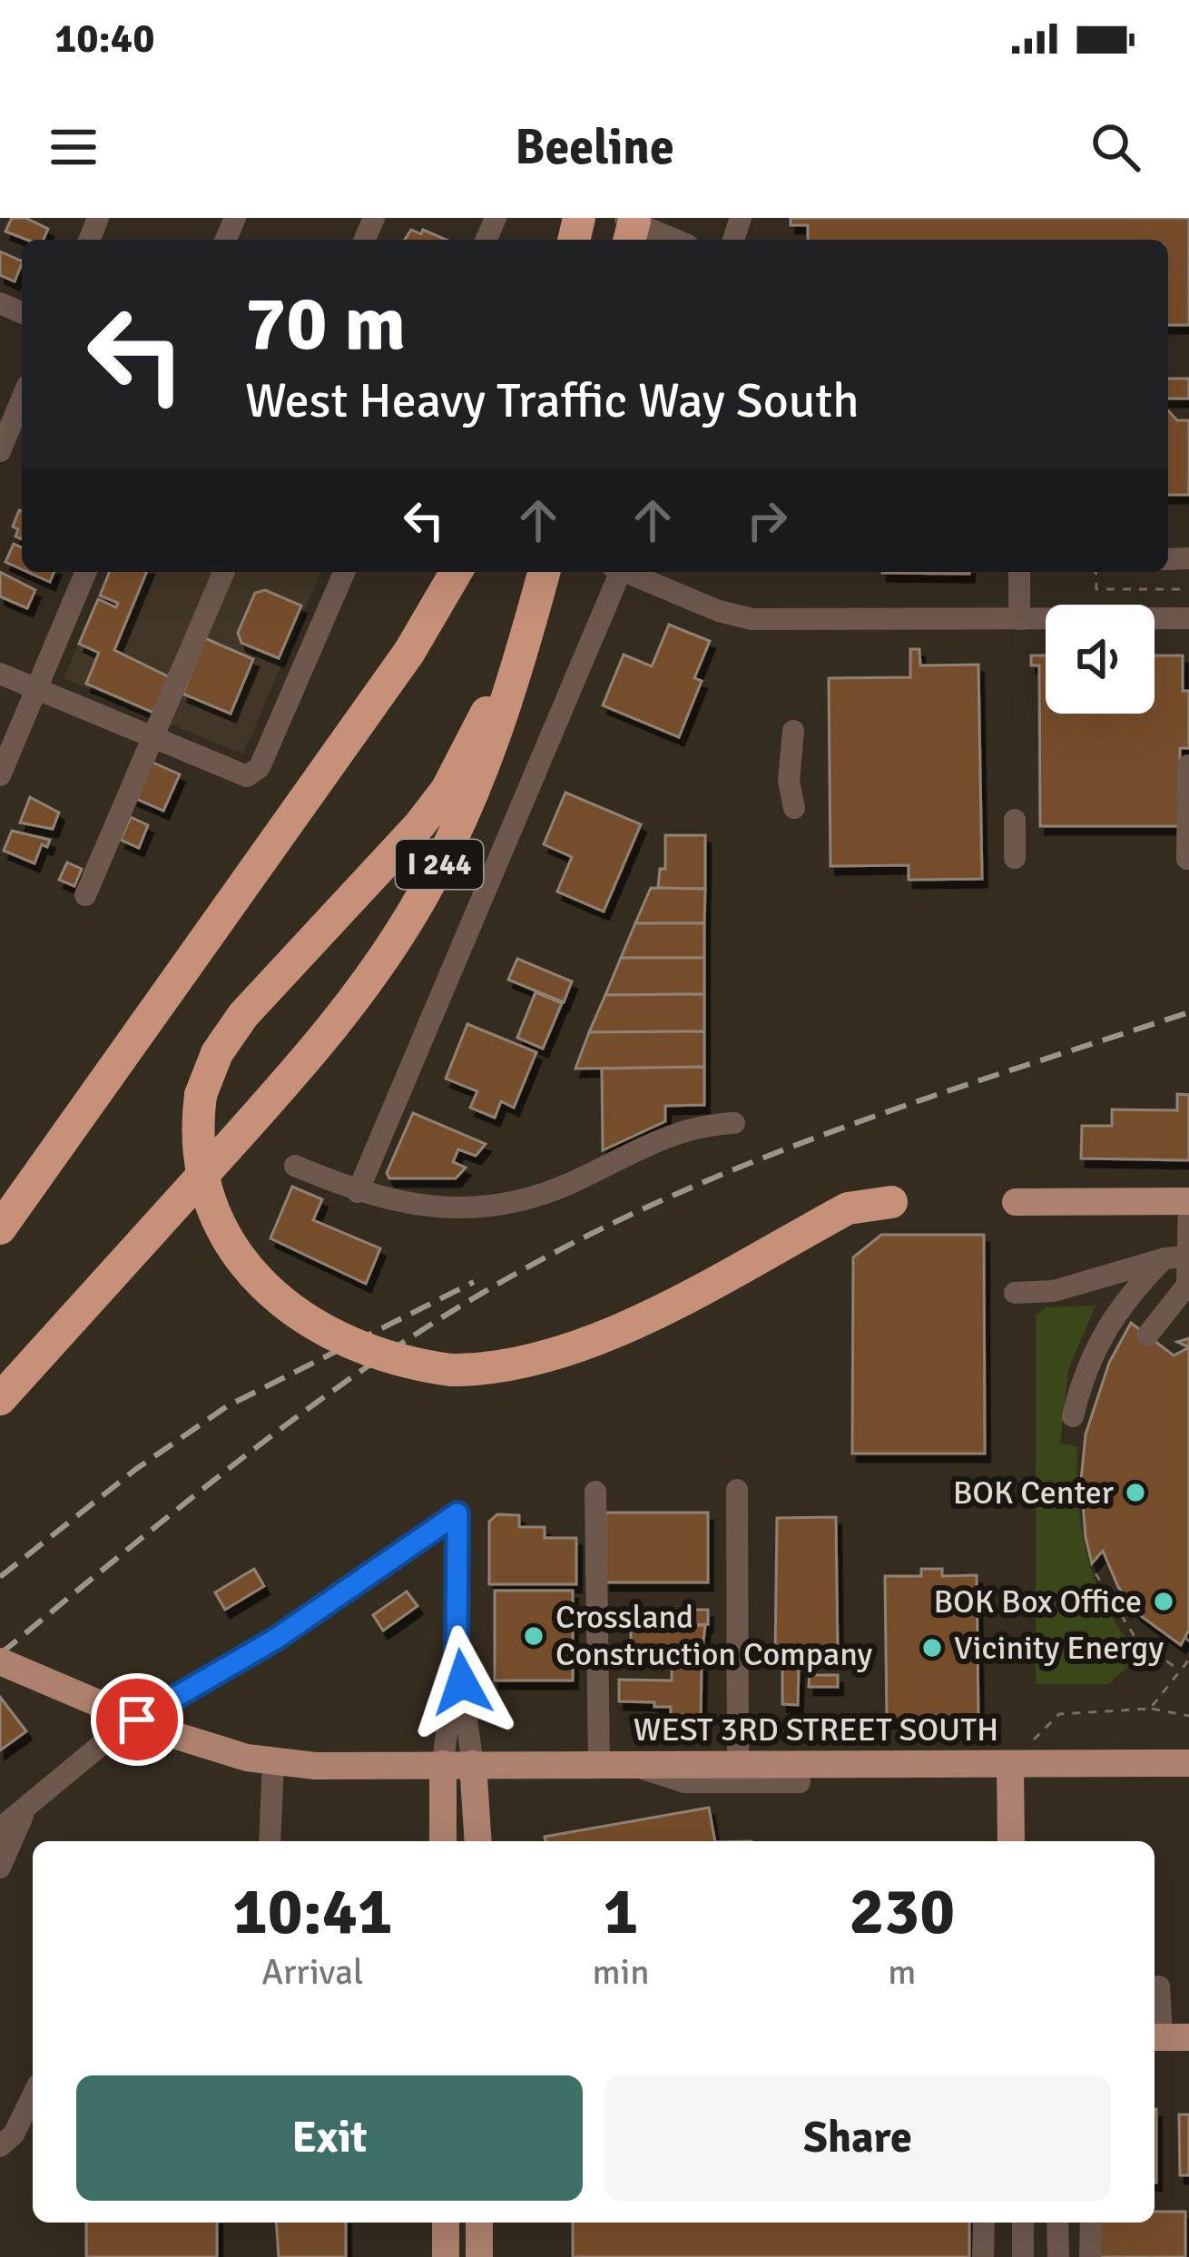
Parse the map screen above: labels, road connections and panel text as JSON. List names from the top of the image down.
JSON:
{
  "streets": {
    "highway": ["I 244"],
    "main road": ["WEST 3RD STREET SOUTH"]
  },
  "places": [
    "BOK Center",
    "BOK Box Office",
    "Crossland Construction Company",
    "Vicinity Energy"
  ],
  "page": {
    "status": "10:40",
    "header": "Beeline",
    "turn": ["70 m", "West Heavy Traffic Way South"],
    "eta": [
      "10:41",
      "Arrival",
      "1",
      "min",
      "230",
      "m"
    ],
    "buttons": ["Exit", "Share"]
  }
}
